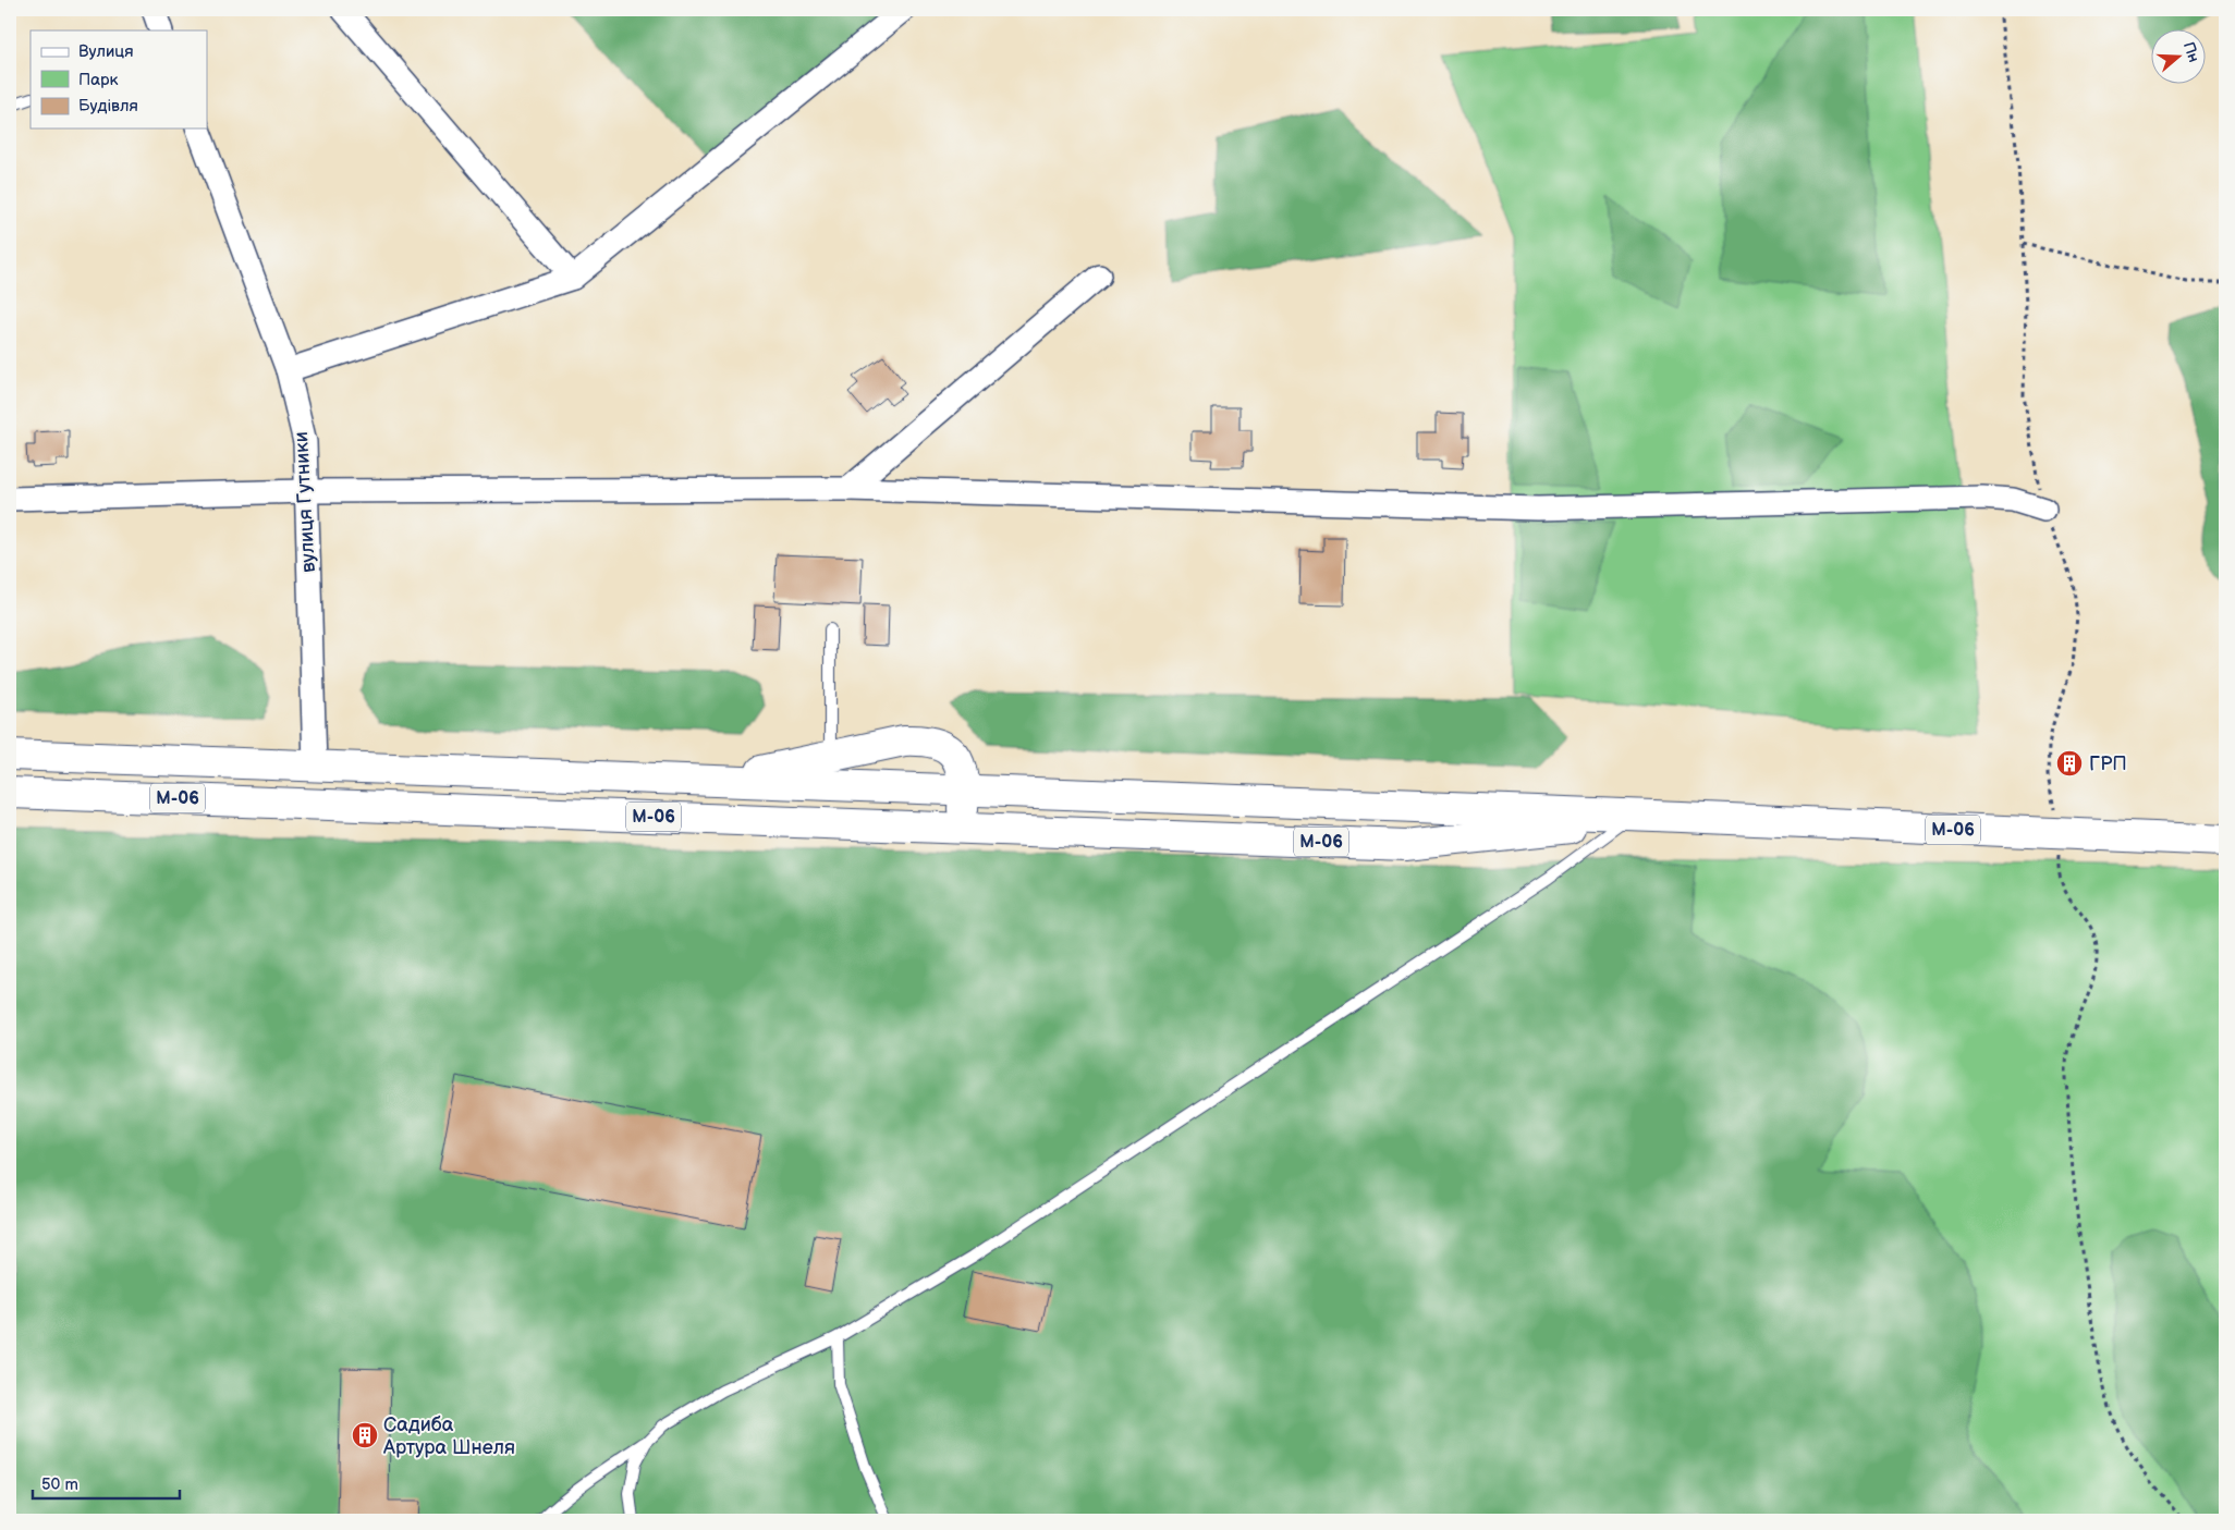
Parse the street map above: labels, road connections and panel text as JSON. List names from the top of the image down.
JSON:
{
  "streets": {
    "highway": ["М-06"],
    "street": ["вулиця Гутники"]
  },
  "crossings": [
    ["вулиця Гутники", "М-06"]
  ],
  "places": {
    "building": ["ГРП", "Садиба Артура Шнеля"]
  },
  "legend": ["Вулиця", "Парк", "Будівля"],
  "scale_bar": "50 m",
  "north": "right"
}
